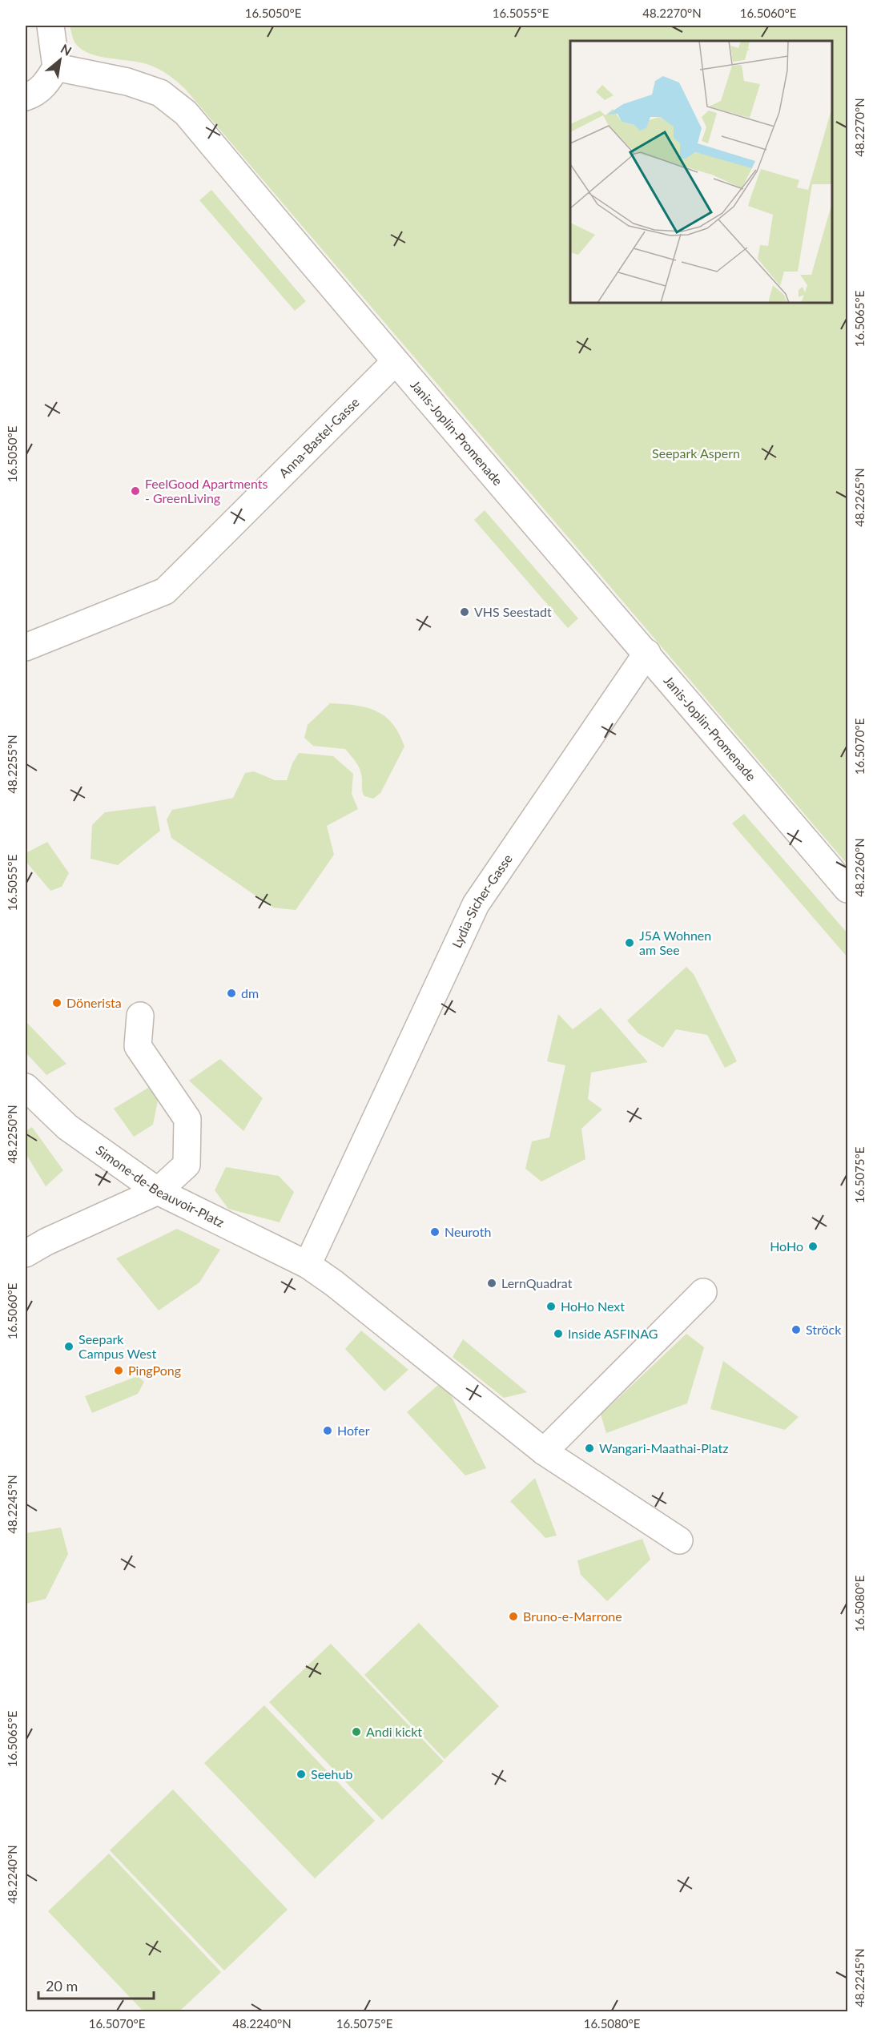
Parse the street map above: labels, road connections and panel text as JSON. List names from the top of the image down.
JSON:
{
  "streets": {
    "street": [
      "Janis-Joplin-Promenade",
      "Anna-Bastel-Gasse",
      "Lydia-Sicher-Gasse",
      "Simone-de-Beauvoir-Platz"
    ]
  },
  "crossings": [
    ["Janis-Joplin-Promenade", "Anna-Bastel-Gasse"],
    ["Janis-Joplin-Promenade", "Lydia-Sicher-Gasse"],
    ["Lydia-Sicher-Gasse", "Simone-de-Beauvoir-Platz"]
  ],
  "parks": ["Seepark Aspern"],
  "places": [
    "FeelGood Apartments - GreenLiving",
    "VHS Seestadt",
    "J5A Wohnen am See",
    "dm",
    "Dönerista",
    "Neuroth",
    "HoHo",
    "LernQuadrat",
    "HoHo Next",
    "Ströck",
    "Inside ASFINAG",
    "Seepark Campus West",
    "PingPong",
    "Hofer",
    "Wangari-Maathai-Platz",
    "Bruno-e-Marrone",
    "Andi kickt",
    "Seehub"
  ],
  "scale_bar": "20 m",
  "north": "top right",
  "coordinates": [
    "16.5050°E",
    "16.5055°E",
    "48.2270°N",
    "16.5060°E",
    "16.5065°E",
    "48.2265°N",
    "16.5070°E",
    "48.2255°N",
    "48.2260°N",
    "48.2250°N",
    "16.5075°E",
    "48.2245°N",
    "16.5080°E",
    "48.2240°N"
  ]
}
